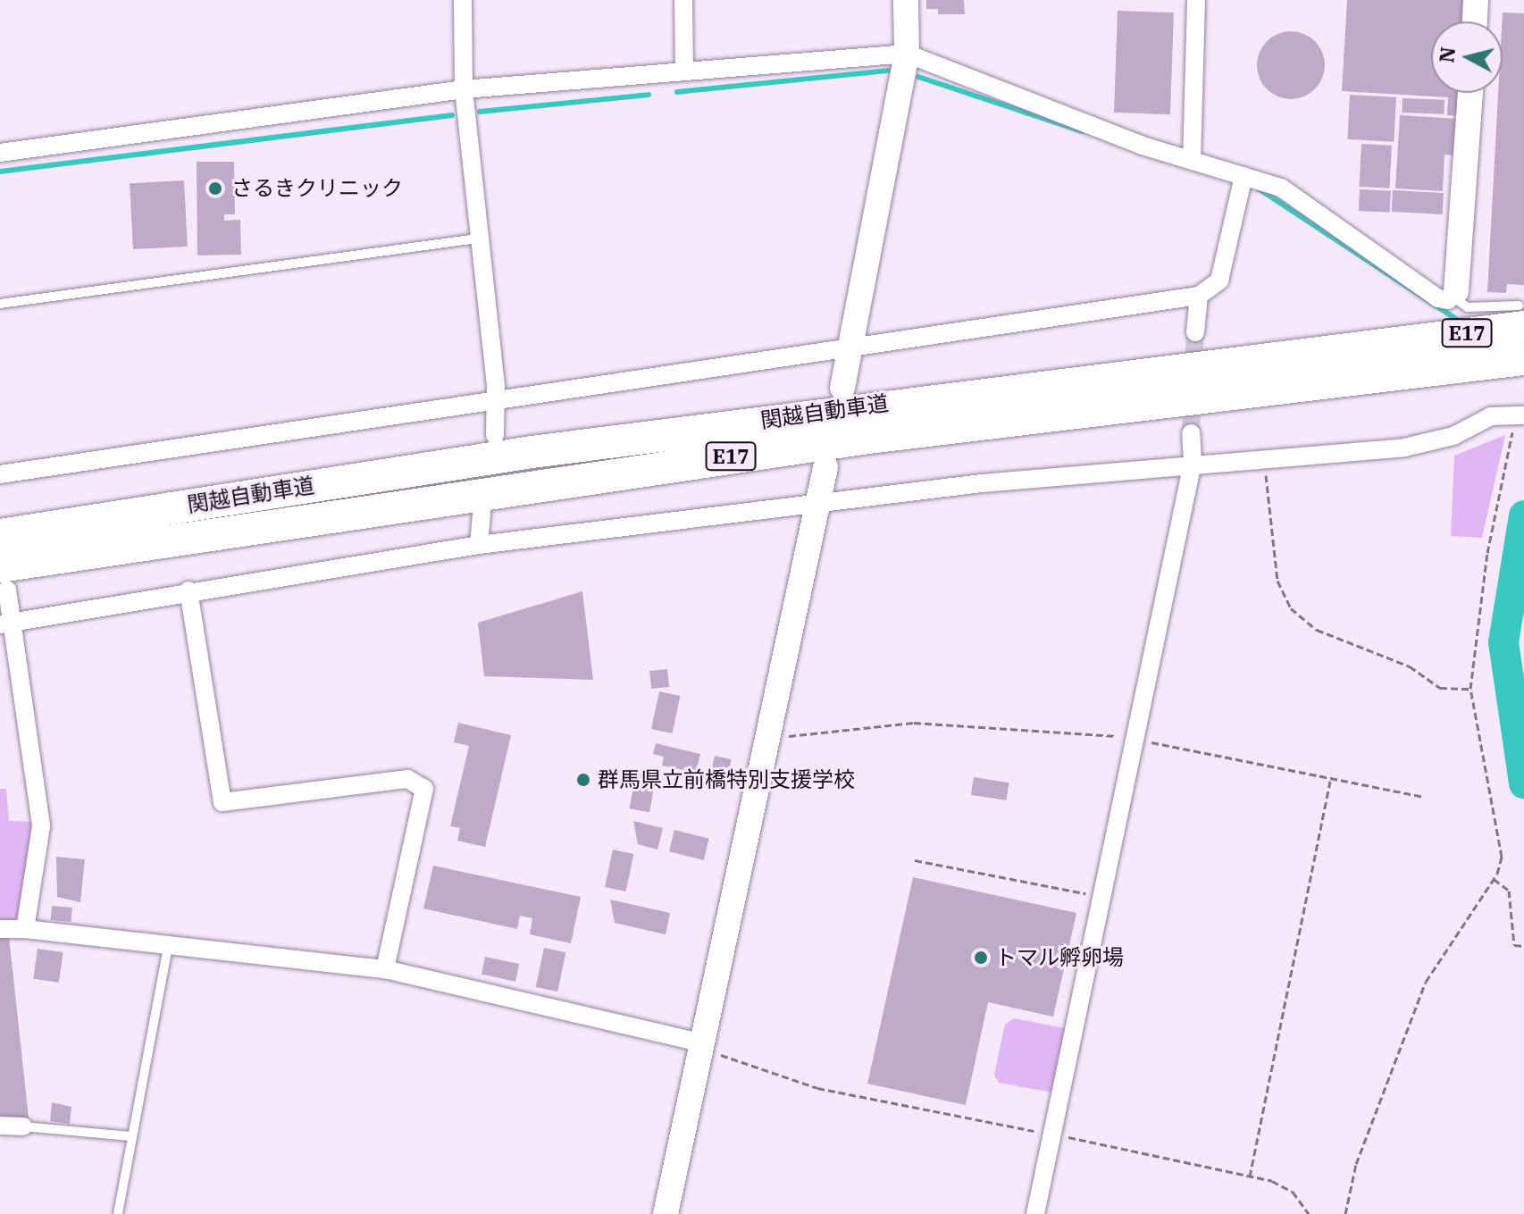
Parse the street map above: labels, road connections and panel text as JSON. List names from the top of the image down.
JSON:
{
  "streets": {
    "highway": ["E17", "関越自動車道"]
  },
  "places": ["さるきクリニック", "群馬県立前橋特別支援学校", "トマル孵卵場"],
  "north": "left"
}
